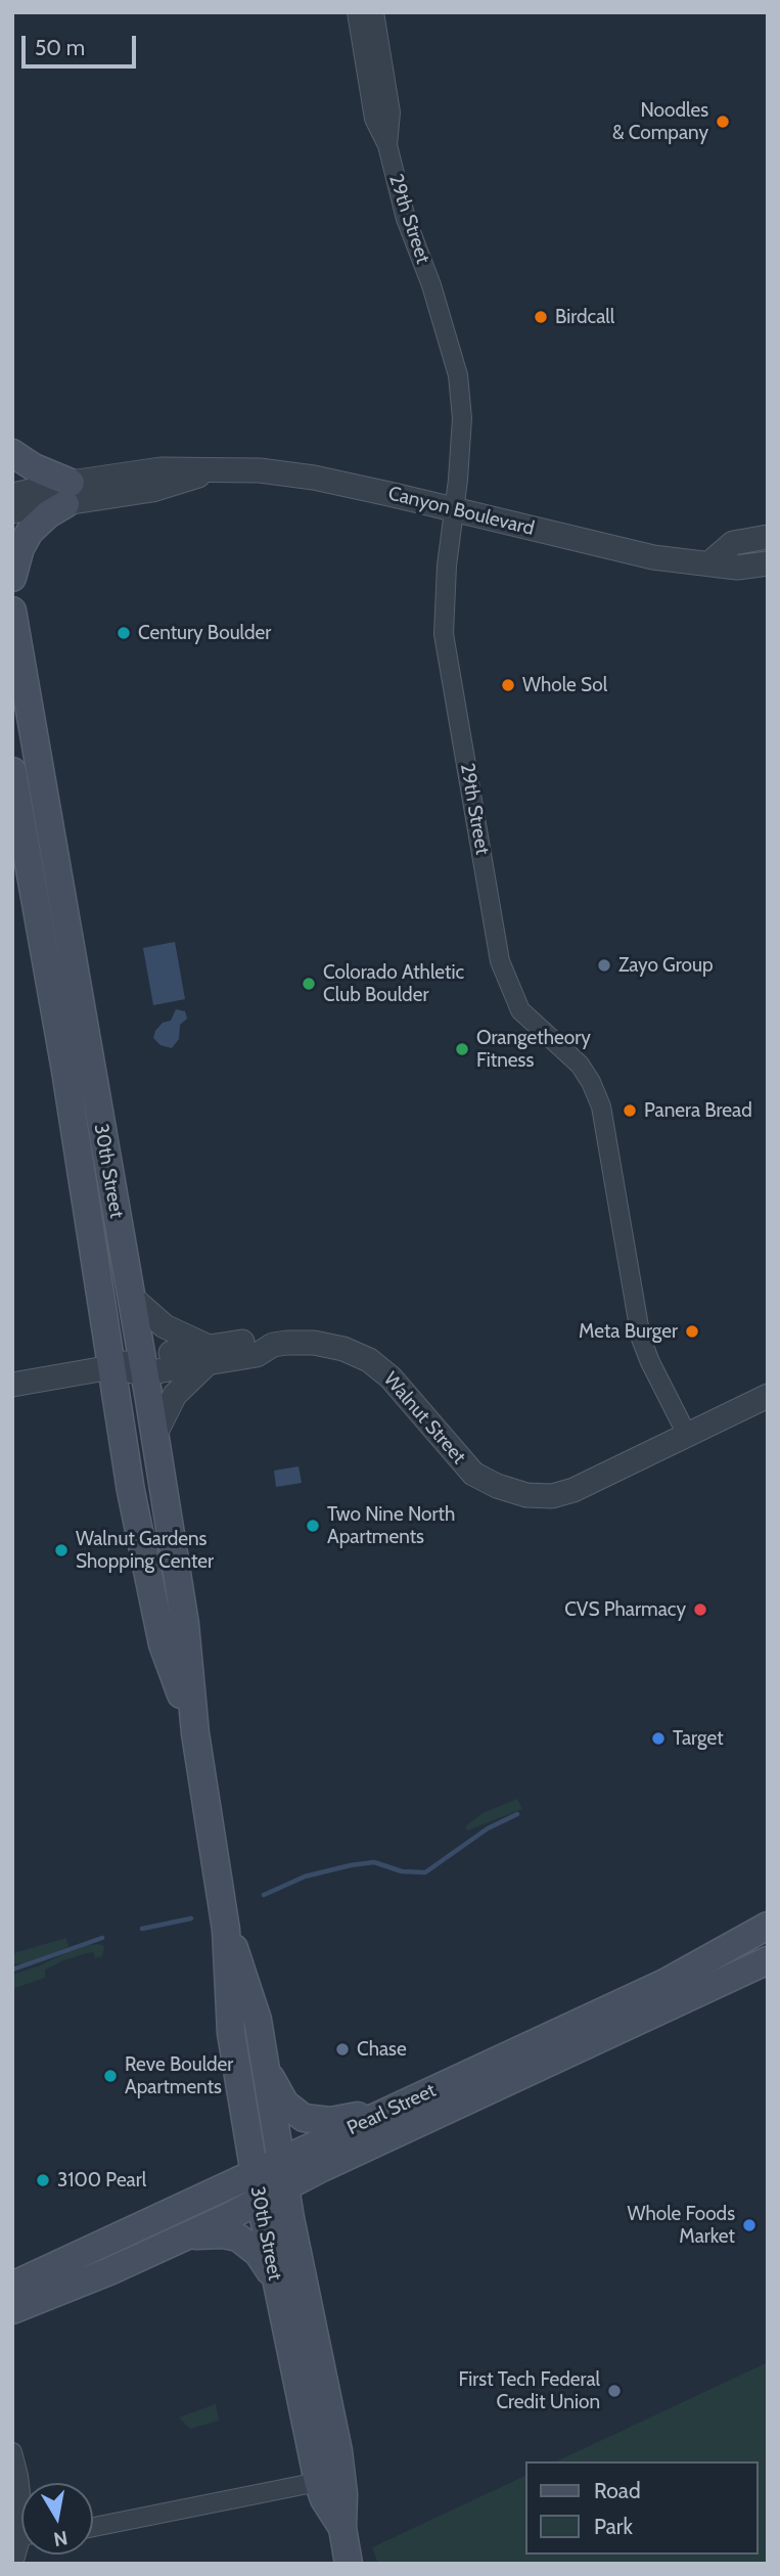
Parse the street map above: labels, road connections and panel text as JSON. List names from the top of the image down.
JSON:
{
  "streets": {
    "main road": ["30th Street", "Pearl Street"],
    "street": ["29th Street", "Canyon Boulevard", "Walnut Street"]
  },
  "crossings": [
    ["29th Street", "Canyon Boulevard"],
    ["29th Street", "Walnut Street"],
    ["30th Street", "Walnut Street"],
    ["30th Street", "Pearl Street"]
  ],
  "places": [
    "Noodles & Company",
    "Birdcall",
    "Century Boulder",
    "Whole Sol",
    "Zayo Group",
    "Colorado Athletic Club Boulder",
    "Orangetheory Fitness",
    "Panera Bread",
    "Meta Burger",
    "Two Nine North Apartments",
    "Walnut Gardens Shopping Center",
    "CVS Pharmacy",
    "Target",
    "Chase",
    "Reve Boulder Apartments",
    "3100 Pearl",
    "Whole Foods Market",
    "First Tech Federal Credit Union"
  ],
  "legend": ["Road", "Park"],
  "scale_bar": "50 m",
  "north": "bottom"
}
